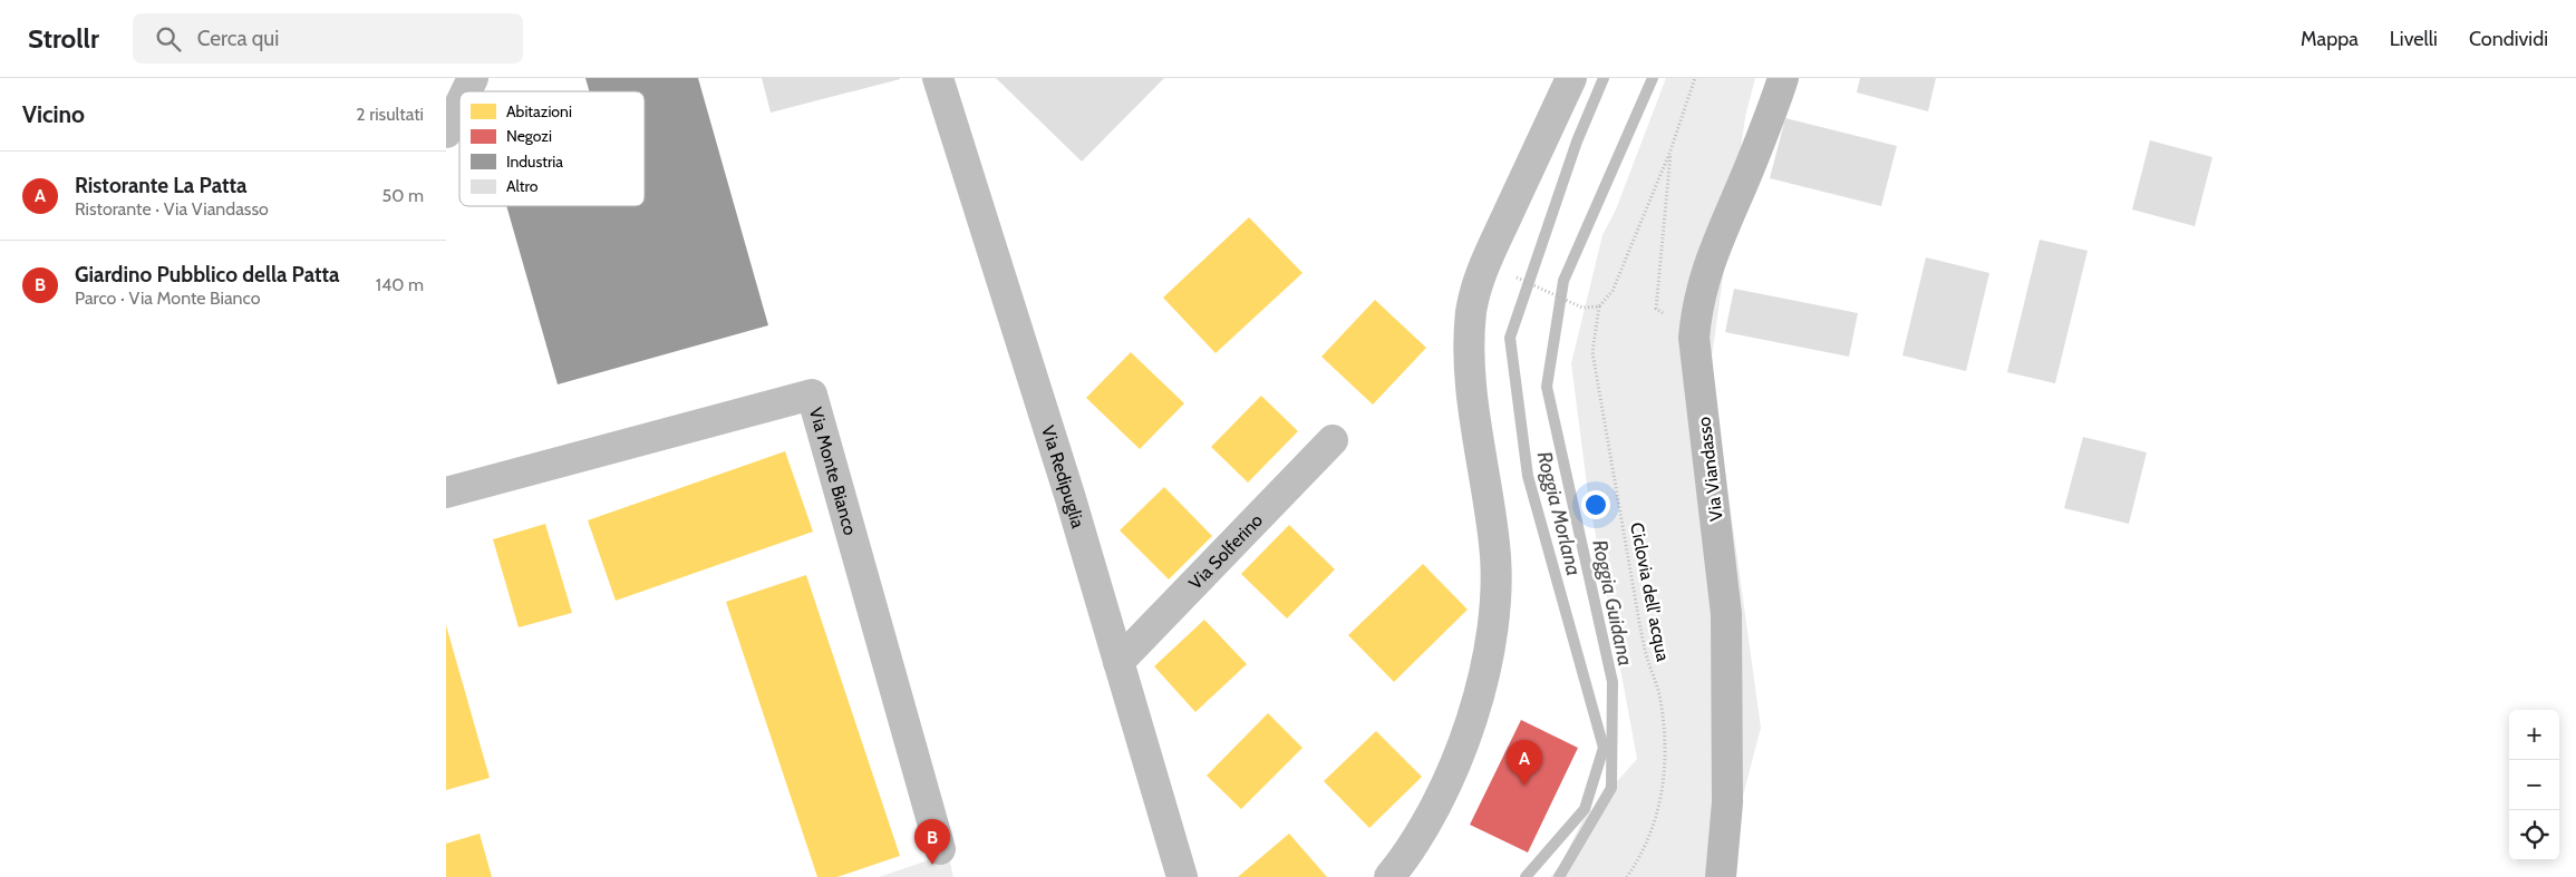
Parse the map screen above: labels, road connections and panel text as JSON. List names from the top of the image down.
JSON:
{
  "streets": {
    "street": [
      "Via Viandasso",
      "Via Monte Bianco",
      "Via Redipuglia",
      "Via Solferino"
    ],
    "path": ["Ciclovia dell' acqua"]
  },
  "crossings": [
    ["Via Redipuglia", "Via Solferino"]
  ],
  "water": ["Roggia Morlana", "Roggia Guidana"],
  "legend": [
    "Abitazioni",
    "Negozi",
    "Industria",
    "Altro"
  ],
  "page": {
    "header": "Strollr",
    "search": "Cerca qui",
    "nav": ["Mappa", "Livelli", "Condividi"],
    "heading": ["Vicino", "2 risultati"],
    "list": [
      {
        "mark": "A",
        "name": "Ristorante La Patta",
        "note": "Ristorante · Via Viandasso",
        "value": "50 m"
      },
      {
        "mark": "B",
        "name": "Giardino Pubblico della Patta",
        "note": "Parco · Via Monte Bianco",
        "value": "140 m"
      }
    ],
    "map_buttons": ["+", "−"],
    "pins": ["A", "B"]
  }
}
